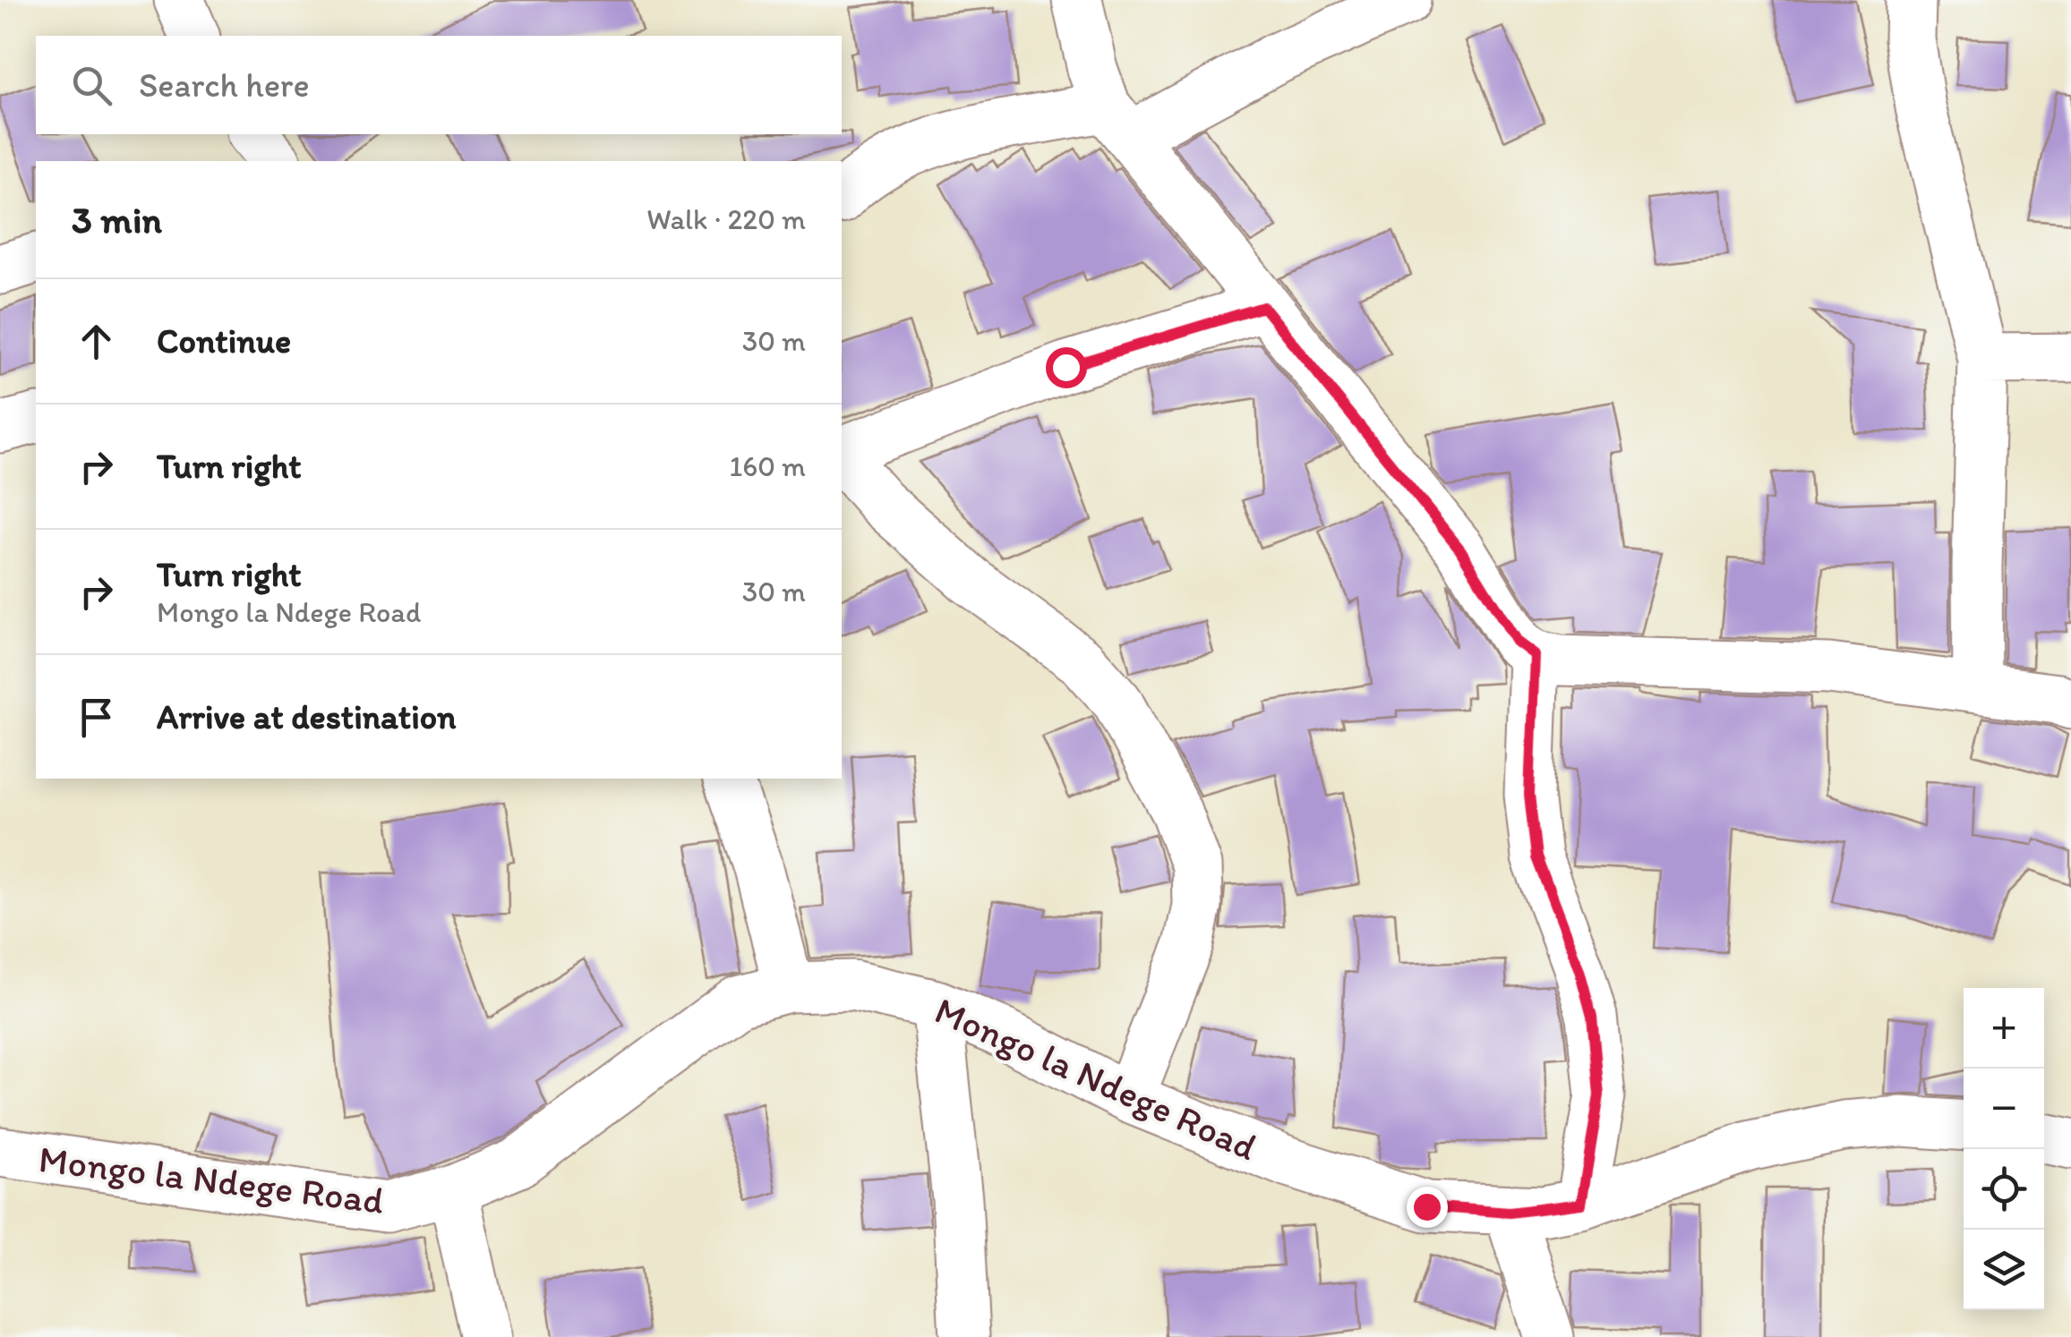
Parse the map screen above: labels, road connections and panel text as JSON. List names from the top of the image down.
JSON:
{
  "streets": {
    "street": ["Mongo la Ndege Road"]
  },
  "page": {
    "search": "Search here",
    "heading": ["3 min", "Walk · 220 m"],
    "list": [
      ["Continue", "30 m"],
      ["Turn right", "160 m"],
      ["Turn right", "Mongo la Ndege Road", "30 m"],
      "Arrive at destination"
    ],
    "map_buttons": ["+", "−"]
  }
}
